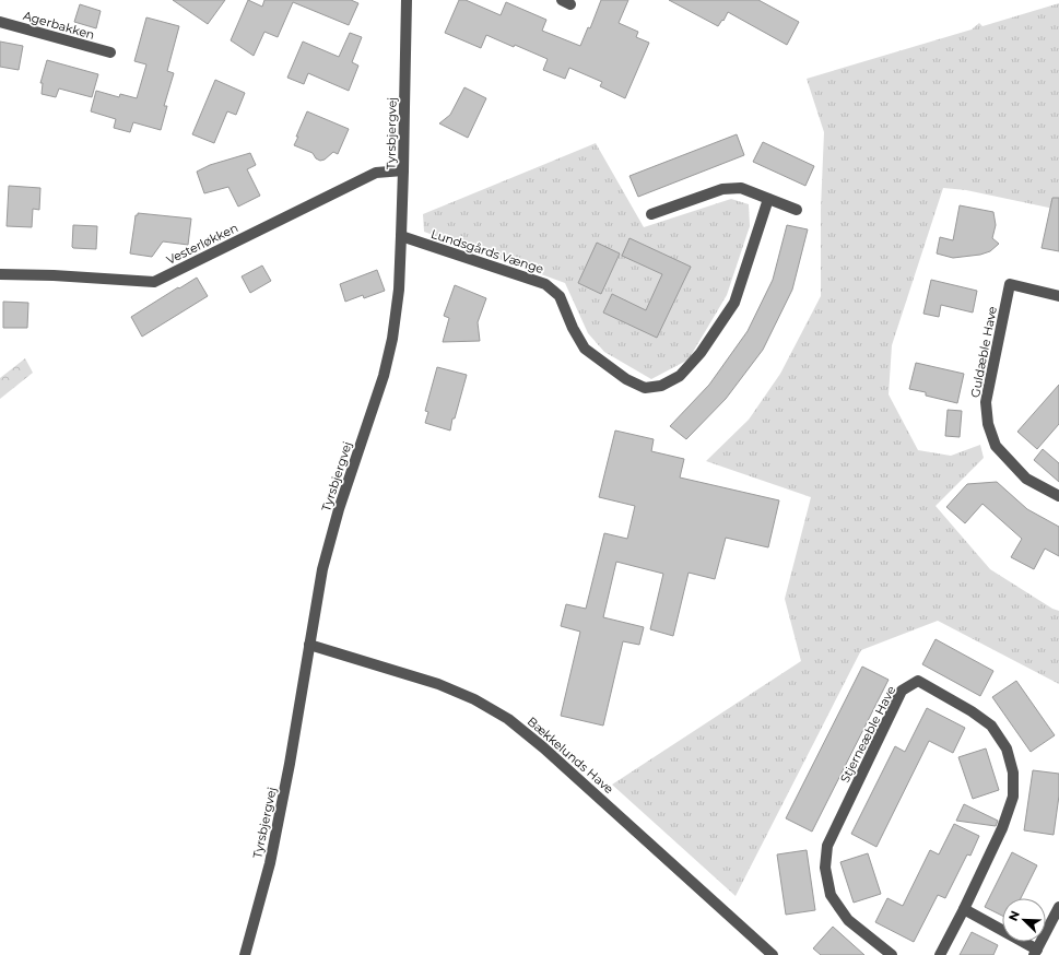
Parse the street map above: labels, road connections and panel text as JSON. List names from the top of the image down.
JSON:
{
  "streets": {
    "street": [
      "Agerbakken",
      "Tyrsbjergvej",
      "Vesterløkken",
      "Lundsgårds Vænge",
      "Guldæble Have",
      "Stjerneæble Have",
      "Bækkelunds Have"
    ]
  },
  "crossings": [
    ["Tyrsbjergvej", "Vesterløkken"],
    ["Tyrsbjergvej", "Lundsgårds Vænge"],
    ["Tyrsbjergvej", "Bækkelunds Have"]
  ],
  "north": "top left"
}
